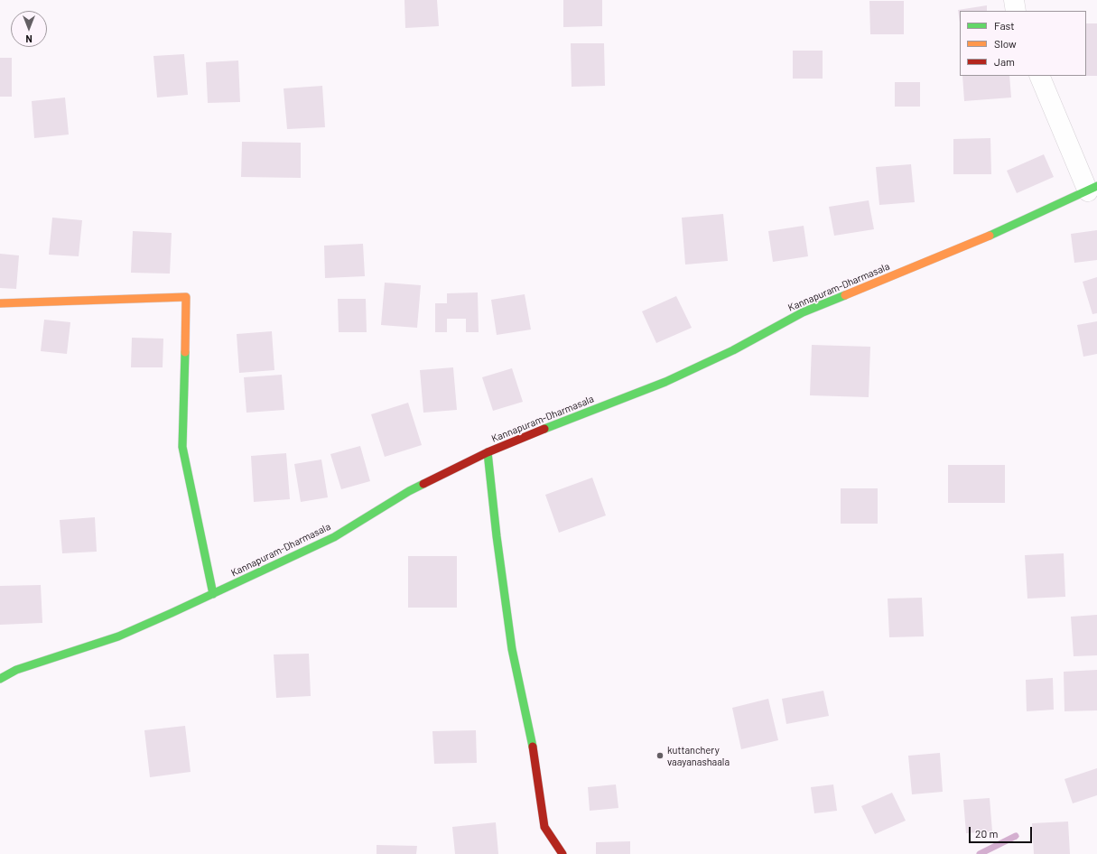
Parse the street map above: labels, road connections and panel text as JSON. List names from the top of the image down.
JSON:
{
  "streets": {
    "main road": ["Kannapuram-Dharmasala"]
  },
  "places": ["kuttanchery vaayanashaala"],
  "legend": ["Fast", "Slow", "Jam"],
  "scale_bar": "20 m",
  "north": "bottom"
}
